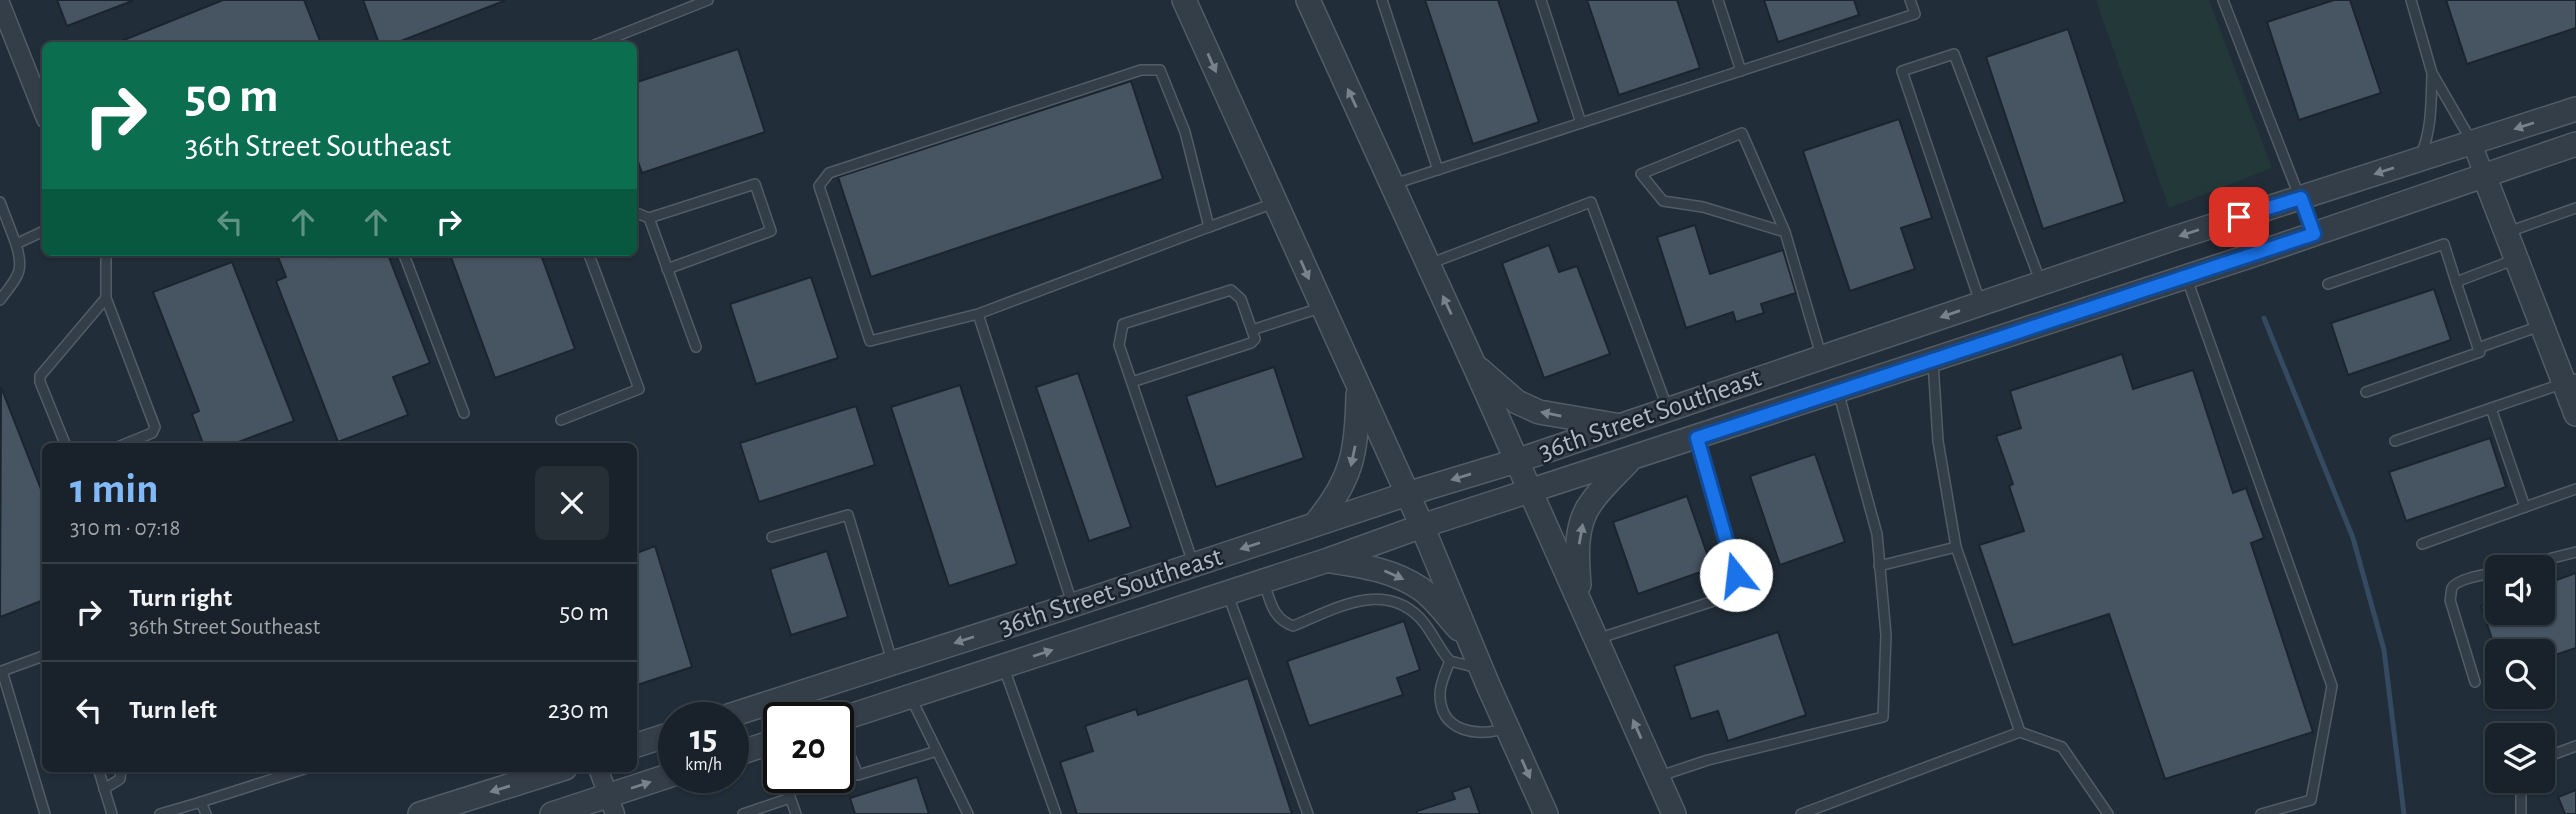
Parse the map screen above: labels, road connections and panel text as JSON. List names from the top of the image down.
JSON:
{
  "streets": {
    "street": ["36th Street Southeast"]
  },
  "page": {
    "turn": ["50 m", "36th Street Southeast"],
    "heading": ["1 min", "310 m · 07:18"],
    "list": [
      {
        "name": "Turn right",
        "note": "36th Street Southeast",
        "value": "50 m"
      },
      {
        "name": "Turn left",
        "value": "230 m"
      }
    ],
    "speed": "15 km/h",
    "limit": "20"
  }
}
